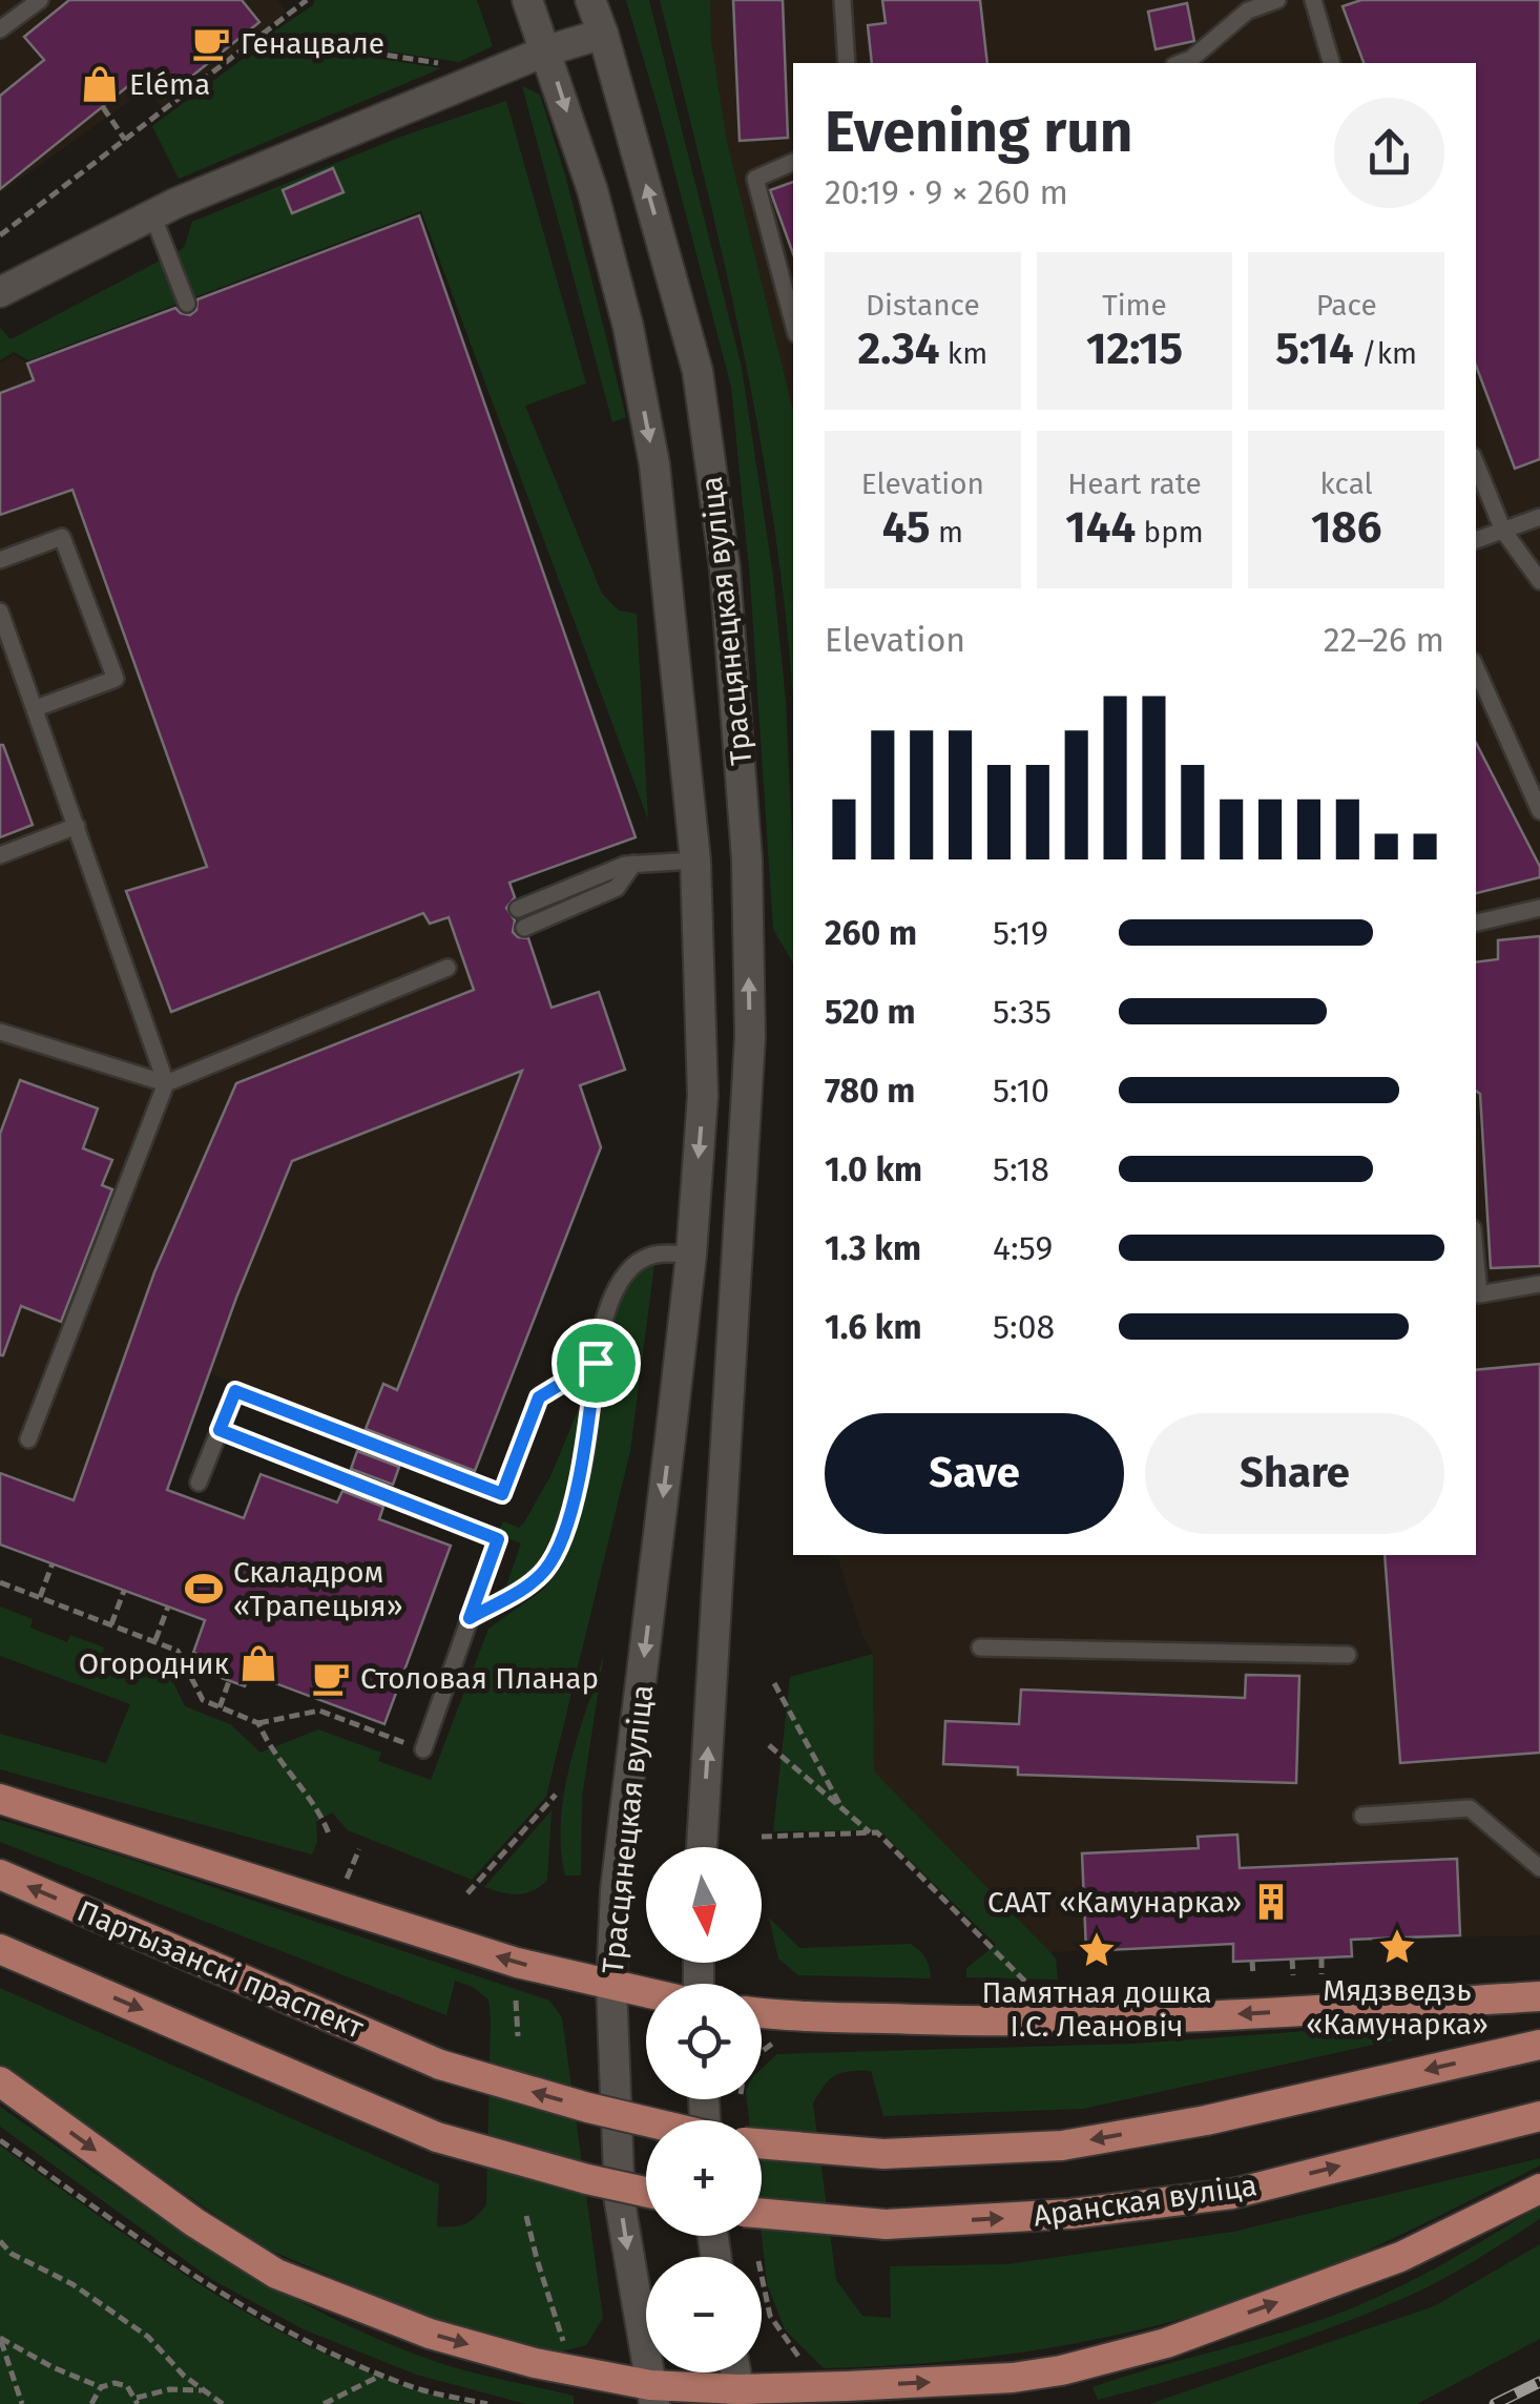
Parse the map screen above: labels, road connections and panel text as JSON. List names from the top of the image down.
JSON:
{
  "streets": {
    "main road": ["Трасцянецкая вуліца", "Партызанскі праспект", "Аранская вуліца"]
  },
  "places": {
    "cafe": ["Генацвале", "Столовая Планар"],
    "shop": ["Eléma", "Огородник"],
    "sports": ["Скаладром «Трапецыя»"],
    "building": ["СААТ «Камунарка»"],
    "place": ["Мядзведзь «Камунарка»", "Памятная дошка І.С. Леановіч"]
  },
  "north": "bottom",
  "page": {
    "heading": ["Evening run", "20:19 · 9 × 260 m"],
    "stats": [
      ["Distance", "2.34 km"],
      ["Time", "12:15"],
      ["Pace", "5:14 /km"],
      ["Elevation", "45 m"],
      ["Heart rate", "144 bpm"],
      ["kcal", "186"]
    ],
    "chart": ["Elevation", "22–26 m"],
    "list": [
      {
        "name": "260 m",
        "note": "5:19"
      },
      {
        "name": "520 m",
        "note": "5:35"
      },
      {
        "name": "780 m",
        "note": "5:10"
      },
      {
        "name": "1.0 km",
        "note": "5:18"
      },
      {
        "name": "1.3 km",
        "note": "4:59"
      },
      {
        "name": "1.6 km",
        "note": "5:08"
      }
    ],
    "buttons": ["Save", "Share"],
    "map_buttons": ["+", "−"]
  }
}
